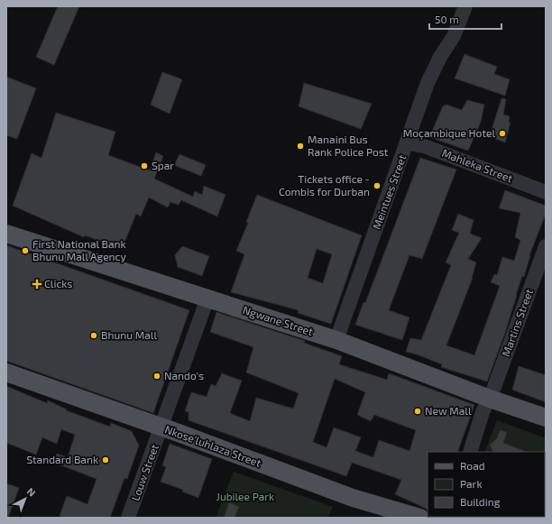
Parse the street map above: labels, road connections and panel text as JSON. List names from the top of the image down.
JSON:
{
  "streets": {
    "main road": ["Ngwane Street", "Nkose'luhlaza Street"],
    "street": [
      "Mahleka Street",
      "Meintues Street",
      "Martins Street",
      "Louw Street"
    ]
  },
  "crossings": [
    ["Mahleka Street", "Meintues Street"],
    ["Meintues Street", "Ngwane Street"],
    ["Ngwane Street", "Martins Street"],
    ["Ngwane Street", "Louw Street"],
    ["Nkose'luhlaza Street", "Louw Street"]
  ],
  "parks": ["Jubilee Park"],
  "places": {
    "other": [
      "Moçambique Hotel",
      "Manaini Bus Rank Police Post",
      "Spar",
      "Tickets office - Combis for Durban",
      "First National Bank Bhunu Mall Agency",
      "Bhunu Mall",
      "Nando's",
      "New Mall",
      "Standard Bank"
    ],
    "health": ["Clicks"]
  },
  "legend": ["Road", "Park", "Building"],
  "scale_bar": "50 m",
  "north": "top right"
}
